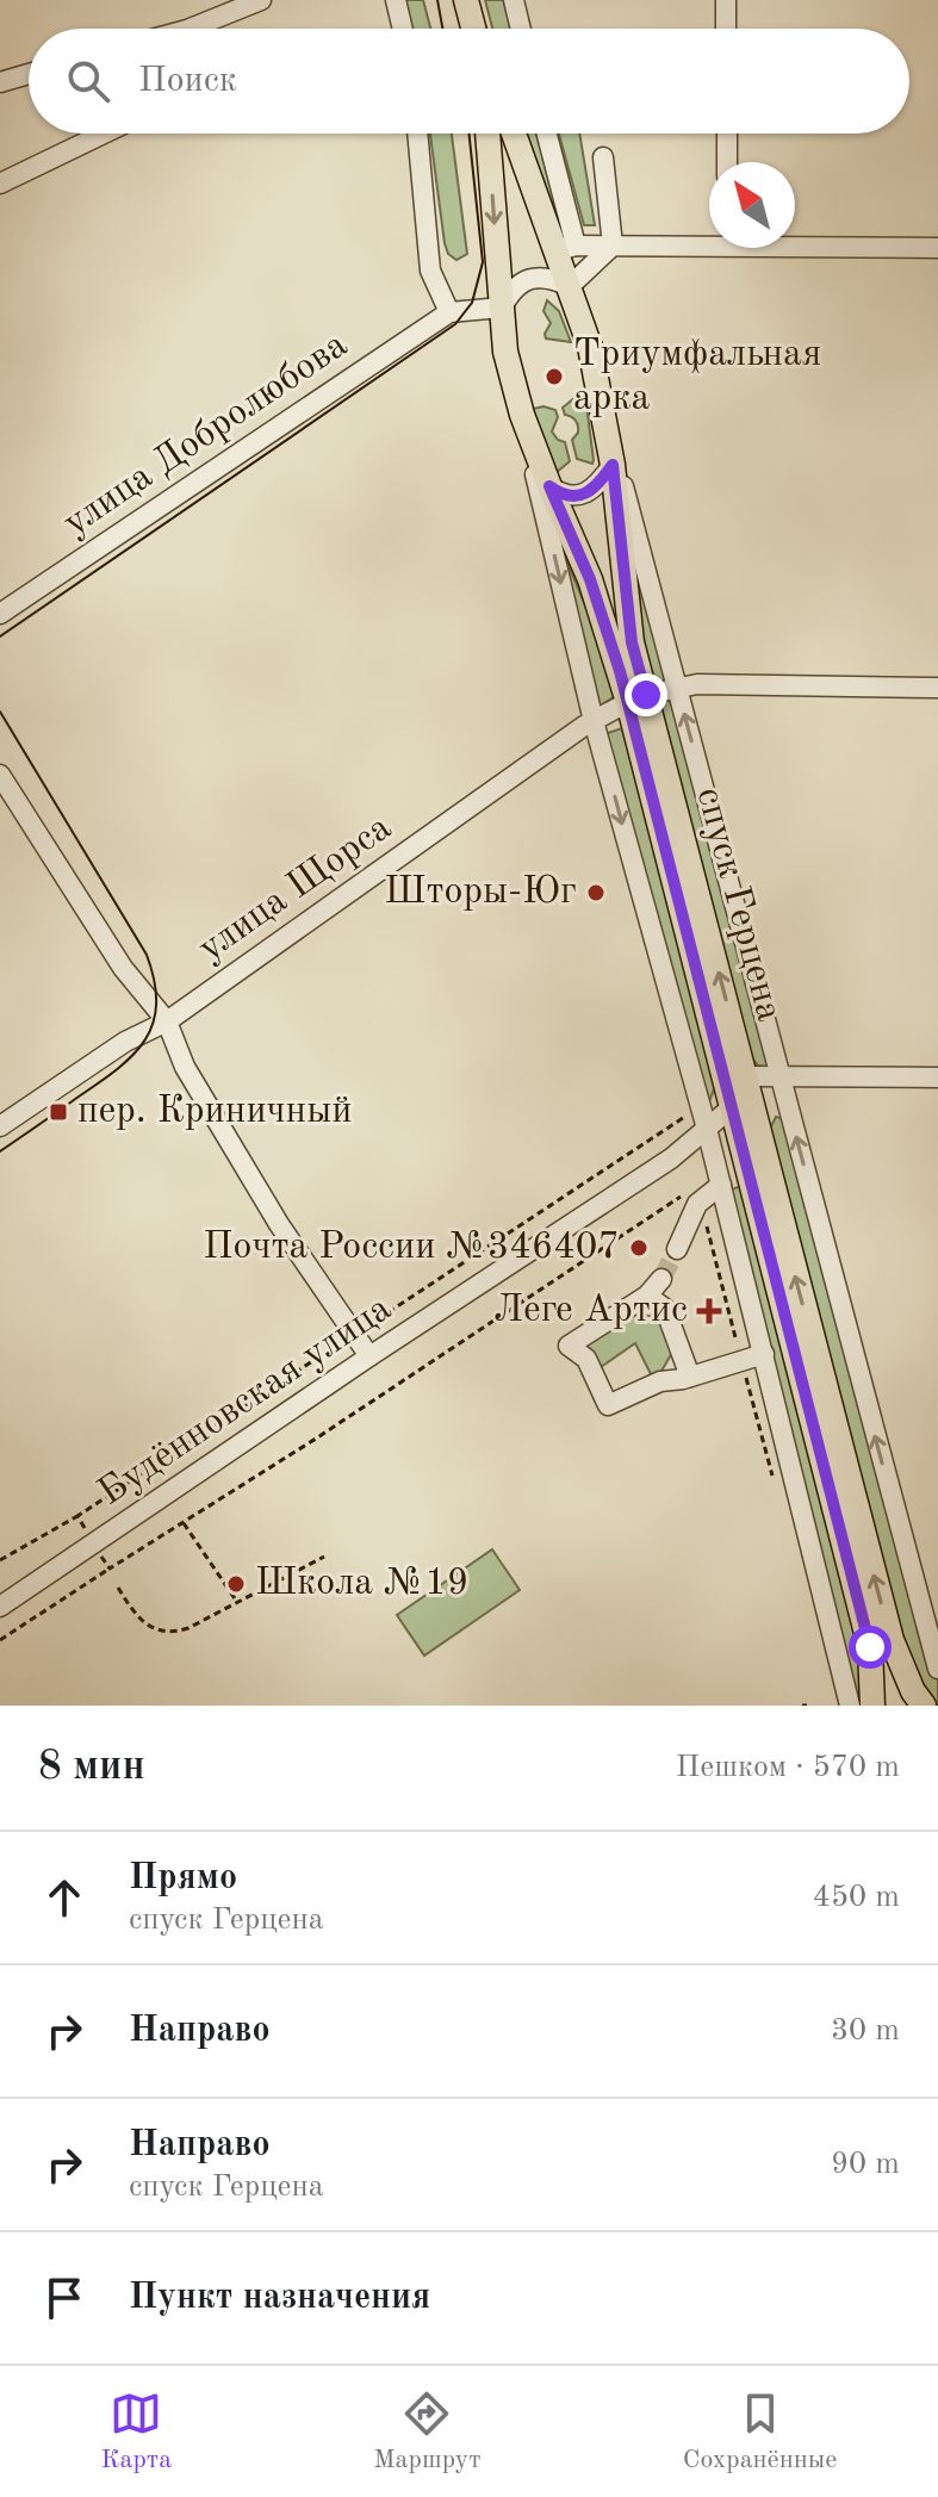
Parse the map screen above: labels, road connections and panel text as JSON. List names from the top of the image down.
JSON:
{
  "streets": {
    "main road": ["спуск Герцена"],
    "street": ["улица Добролюбова", "улица Щорса", "Будённовская улица"]
  },
  "crossings": [
    ["улица Щорса", "спуск Герцена"],
    ["спуск Герцена", "Будённовская улица"]
  ],
  "places": {
    "other": [
      "Триумфальная арка",
      "Шторы-Юг",
      "Почта России №346407",
      "Школа №19"
    ],
    "transit": ["пер. Криничный"],
    "health": ["Леге Артис"]
  },
  "north": "top left",
  "page": {
    "search": "Поиск",
    "heading": ["8 мин", "Пешком · 570 m"],
    "list": [
      ["Прямо", "спуск Герцена", "450 m"],
      ["Направо", "30 m"],
      ["Направо", "спуск Герцена", "90 m"],
      "Пункт назначения"
    ],
    "nav": ["Карта", "Маршрут", "Сохранённые"]
  }
}
